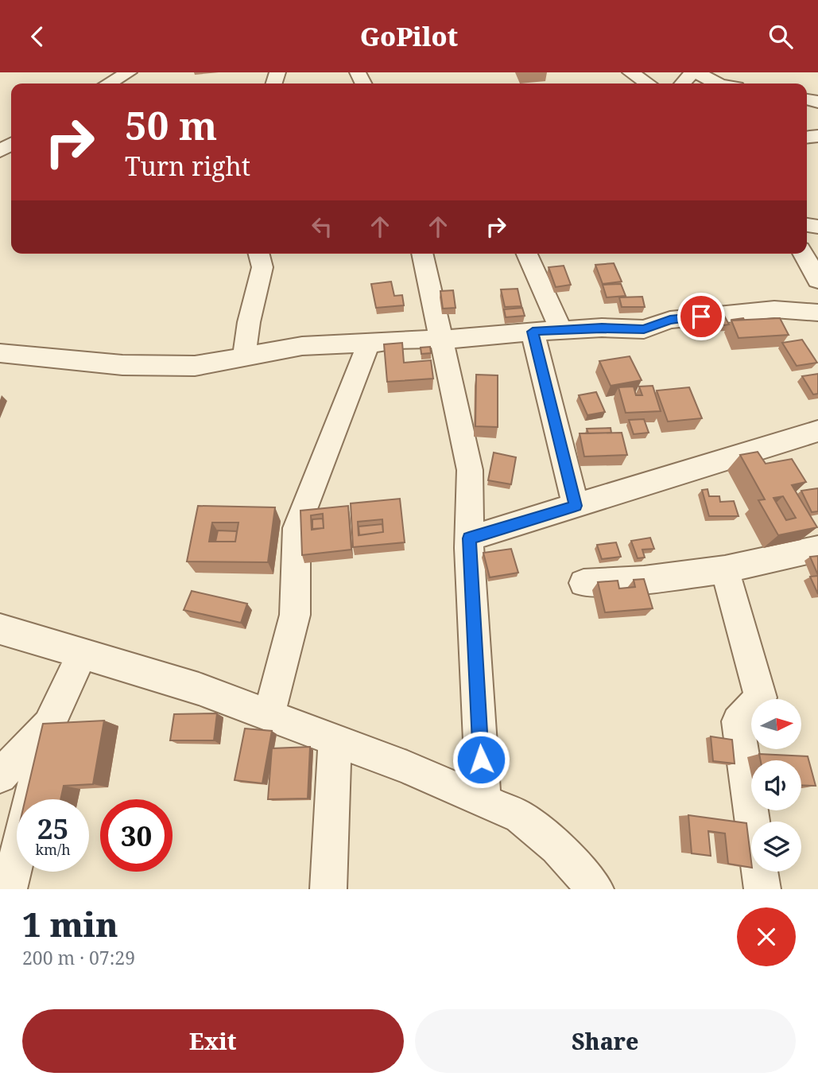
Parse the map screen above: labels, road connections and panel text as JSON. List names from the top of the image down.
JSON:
{
  "north": "right",
  "page": {
    "header": "GoPilot",
    "turn": ["50 m", "Turn right"],
    "speed": "25 km/h",
    "limit": "30",
    "heading": ["1 min", "200 m · 07:29"],
    "buttons": ["Exit", "Share"]
  }
}
